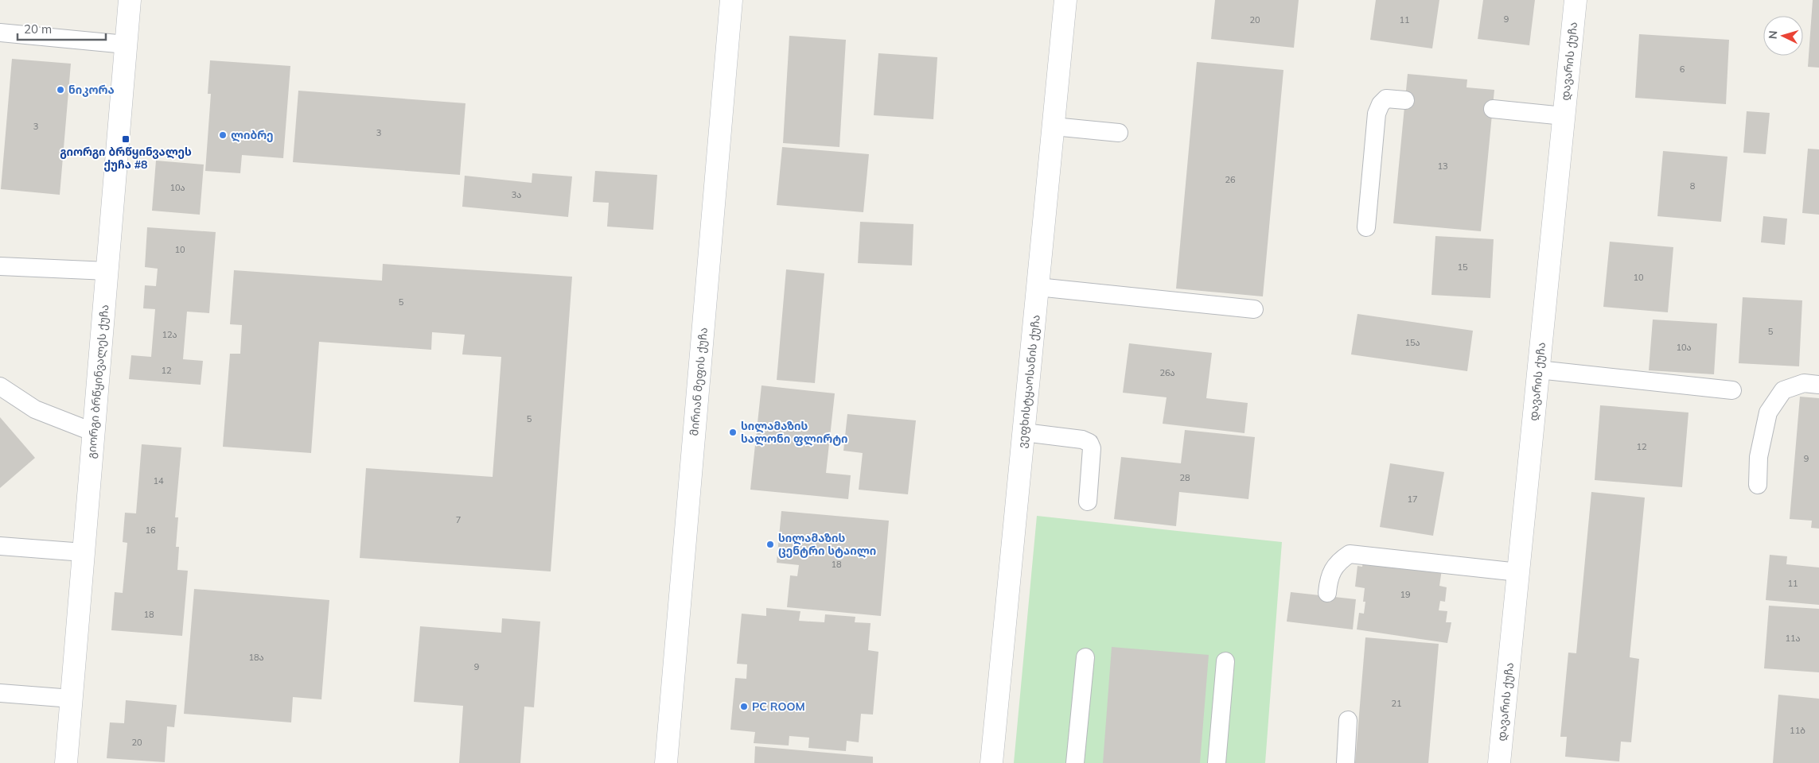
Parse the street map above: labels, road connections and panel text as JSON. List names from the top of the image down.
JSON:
{
  "streets": {
    "street": [
      "დავარის ქუჩა",
      "გიორგი ბრწყინვალეს ქუჩა",
      "მირიან მეფის ქუჩა",
      "ვეფხისტყაოსანის ქუჩა"
    ]
  },
  "places": {
    "other": [
      "ნიკორა",
      "ლიბრე",
      "სილამაზის სალონი ფლირტი",
      "სილამაზის ცენტრი სტაილი",
      "PC ROOM"
    ],
    "transit": ["გიორგი ბრწყინვალეს ქუჩა #8"]
  },
  "house_numbers": [
    "9",
    "20",
    "11",
    "6",
    "3",
    "3",
    "13",
    "26",
    "8",
    "10ა",
    "3ა",
    "10",
    "15",
    "10",
    "5",
    "5",
    "12ა",
    "15ა",
    "10ა",
    "12",
    "26ა",
    "5",
    "12",
    "9",
    "28",
    "14",
    "17",
    "7",
    "16",
    "18",
    "11",
    "19",
    "18",
    "11ა",
    "18ა",
    "9",
    "21",
    "11ბ",
    "20"
  ],
  "scale_bar": "20 m",
  "north": "left"
}
